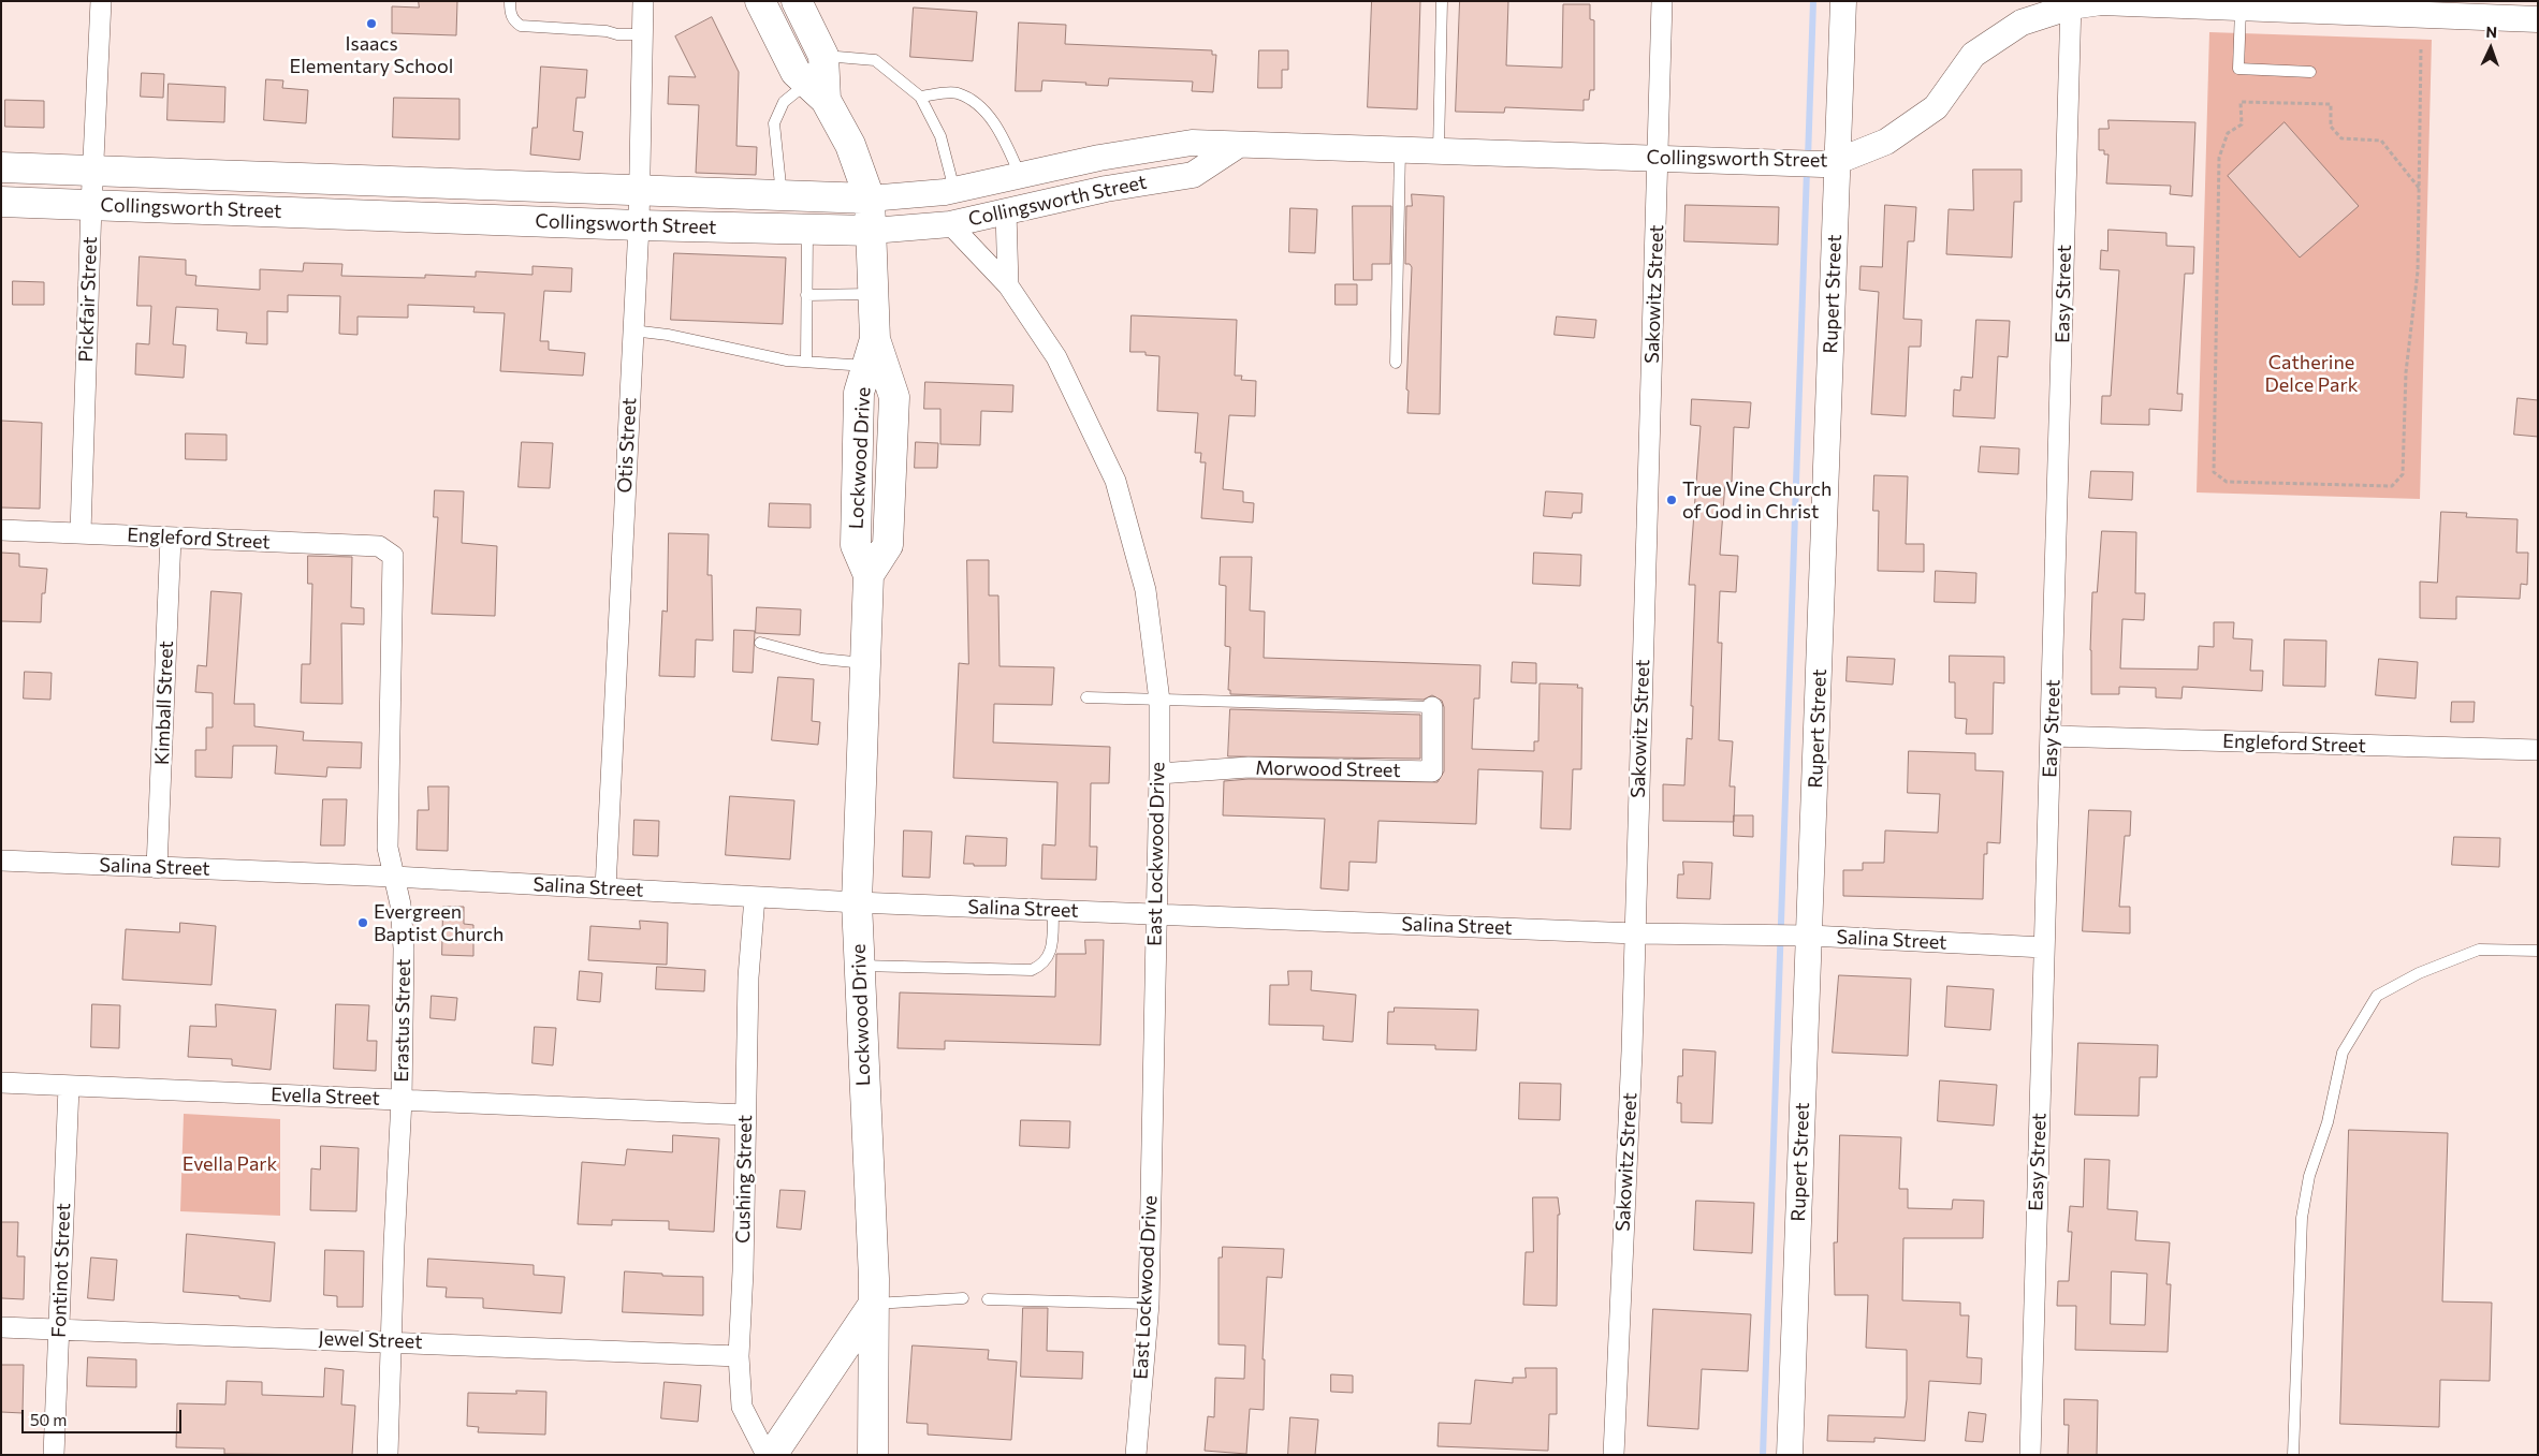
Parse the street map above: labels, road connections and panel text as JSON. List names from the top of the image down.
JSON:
{
  "streets": {
    "main road": ["Collingsworth Street", "Lockwood Drive"],
    "street": [
      "Sakowitz Street",
      "Rupert Street",
      "Easy Street",
      "Pickfair Street",
      "Otis Street",
      "Engleford Street",
      "Kimball Street",
      "Morwood Street",
      "East Lockwood Drive",
      "Salina Street",
      "Erastus Street",
      "Evella Street",
      "Cushing Street",
      "Fontinot Street",
      "Jewel Street"
    ]
  },
  "crossings": [
    ["Collingsworth Street", "Sakowitz Street"],
    ["Collingsworth Street", "Rupert Street"],
    ["Collingsworth Street", "Easy Street"],
    ["Collingsworth Street", "Pickfair Street"],
    ["Collingsworth Street", "Otis Street"],
    ["Collingsworth Street", "Lockwood Drive"],
    ["Collingsworth Street", "East Lockwood Drive"],
    ["Sakowitz Street", "Salina Street"],
    ["Rupert Street", "Salina Street"],
    ["Easy Street", "Engleford Street"],
    ["Easy Street", "Salina Street"],
    ["Pickfair Street", "Engleford Street"],
    ["Otis Street", "Salina Street"],
    ["Lockwood Drive", "Salina Street"],
    ["Engleford Street", "Kimball Street"],
    ["Engleford Street", "Erastus Street"],
    ["Kimball Street", "Salina Street"],
    ["Morwood Street", "East Lockwood Drive"],
    ["East Lockwood Drive", "Salina Street"],
    ["Salina Street", "Erastus Street"],
    ["Salina Street", "Cushing Street"],
    ["Erastus Street", "Evella Street"],
    ["Erastus Street", "Jewel Street"],
    ["Evella Street", "Cushing Street"],
    ["Evella Street", "Fontinot Street"],
    ["Cushing Street", "Jewel Street"],
    ["Fontinot Street", "Jewel Street"]
  ],
  "parks": ["Catherine Delce Park", "Evella Park"],
  "places": ["Isaacs Elementary School", "True Vine Church of God in Christ", "Evergreen Baptist Church"],
  "scale_bar": "50 m",
  "north": "top"
}
